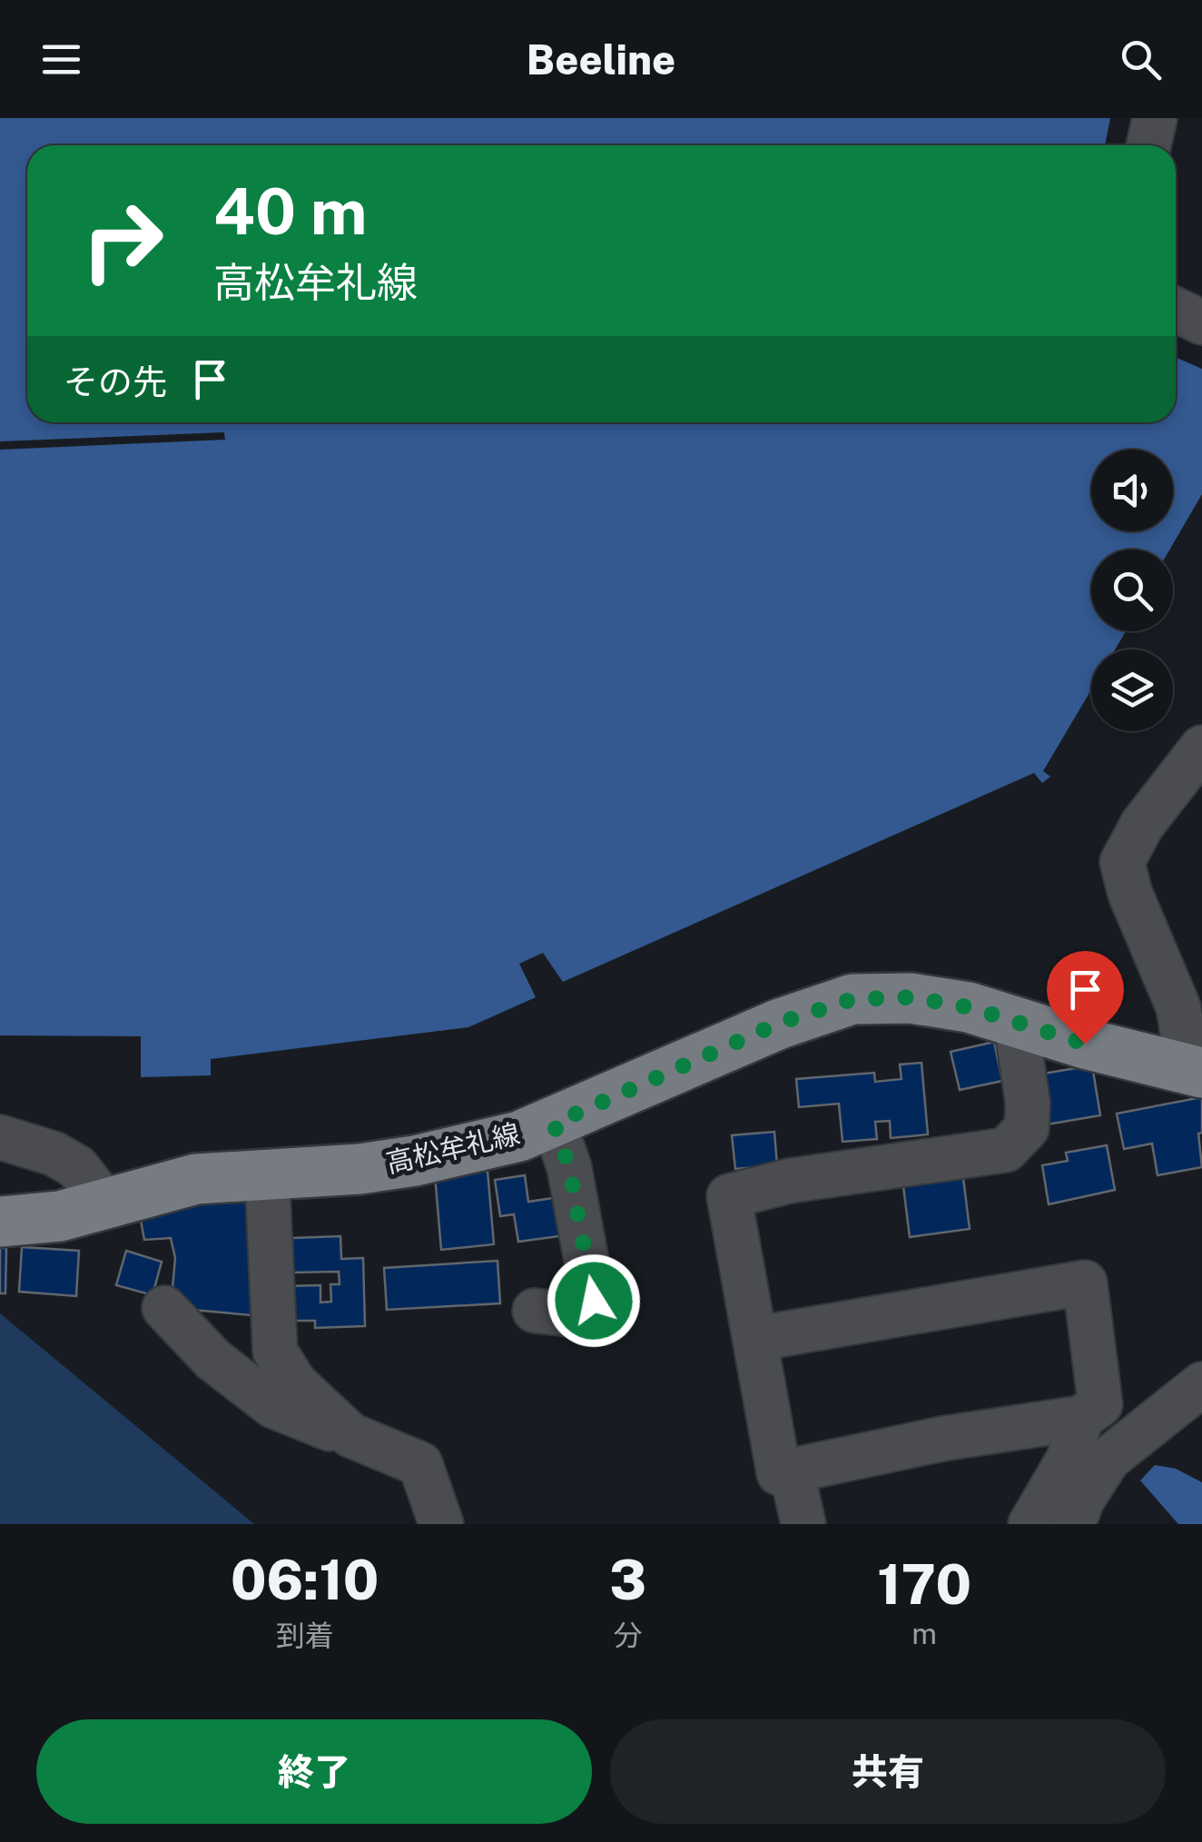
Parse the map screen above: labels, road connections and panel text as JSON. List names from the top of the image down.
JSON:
{
  "streets": {
    "main road": ["高松牟礼線"]
  },
  "page": {
    "header": "Beeline",
    "turn": ["40 m", "高松牟礼線"],
    "then": "その先",
    "eta": [
      "06:10",
      "到着",
      "3",
      "分",
      "170",
      "m"
    ],
    "buttons": ["終了", "共有"]
  }
}
